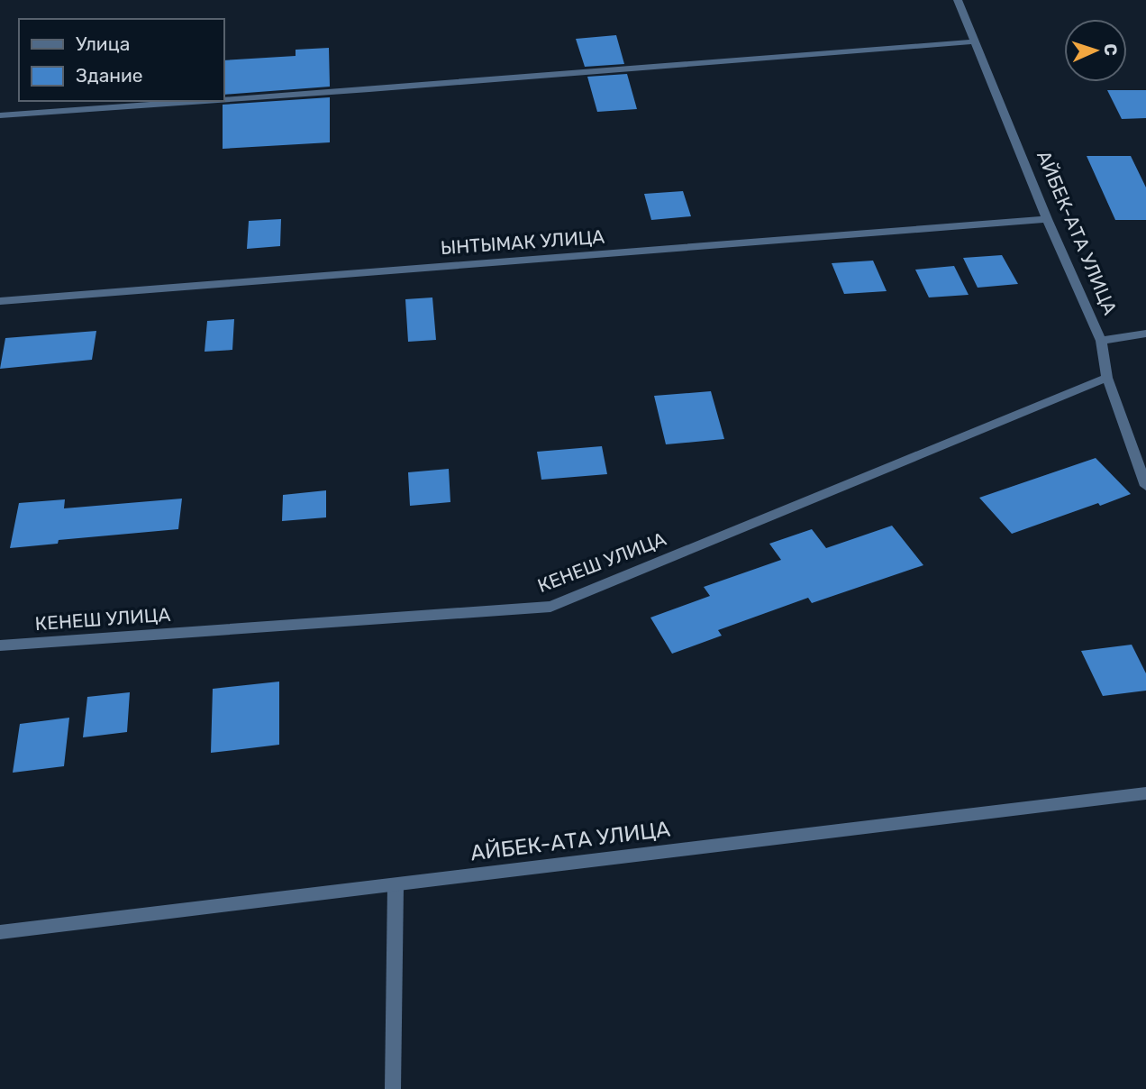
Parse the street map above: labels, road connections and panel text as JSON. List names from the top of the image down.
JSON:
{
  "streets": {
    "street": ["АЙБЕК-АТА УЛИЦА", "ЫНТЫМАК УЛИЦА", "КЕНЕШ УЛИЦА"]
  },
  "crossings": [
    ["АЙБЕК-АТА УЛИЦА", "ЫНТЫМАК УЛИЦА"],
    ["АЙБЕК-АТА УЛИЦА", "КЕНЕШ УЛИЦА"]
  ],
  "legend": ["Улица", "Здание"],
  "north": "right"
}
